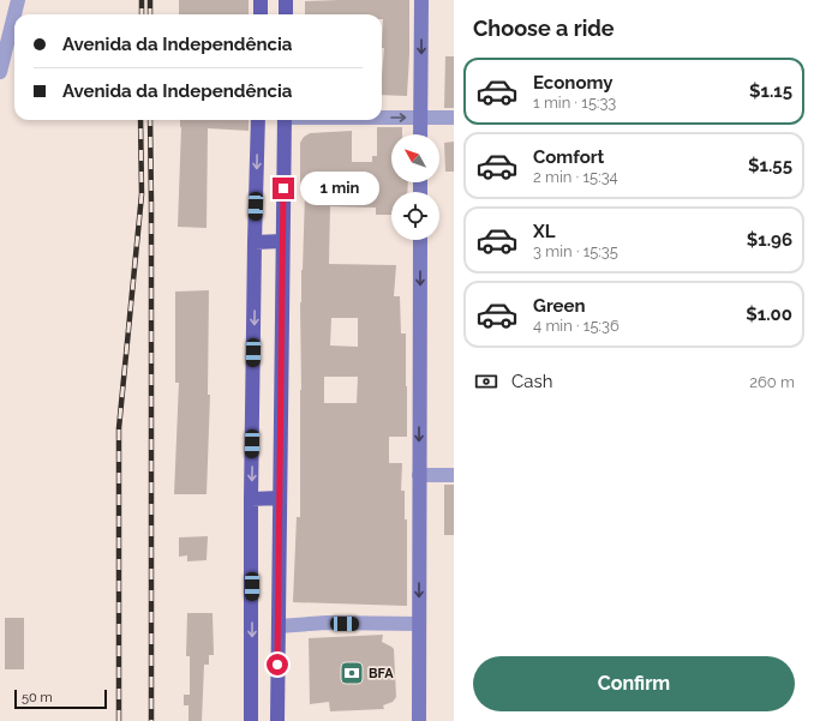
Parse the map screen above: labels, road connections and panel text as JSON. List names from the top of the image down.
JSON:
{
  "places": {
    "bank": ["BFA"]
  },
  "scale_bar": "50 m",
  "north": "top left",
  "page": {
    "heading": "Choose a ride",
    "banner": ["Avenida da Independência", "Avenida da Independência"],
    "list": [
      {
        "name": "Economy",
        "note": "1 min · 15:33",
        "value": "$1.15"
      },
      {
        "name": "Comfort",
        "note": "2 min · 15:34",
        "value": "$1.55"
      },
      {
        "name": "XL",
        "note": "3 min · 15:35",
        "value": "$1.96"
      },
      {
        "name": "Green",
        "note": "4 min · 15:36",
        "value": "$1.00"
      }
    ],
    "bubble": "1 min",
    "pay": ["Cash", "260 m"],
    "buttons": "Confirm",
    "scale": "50 m"
  }
}
